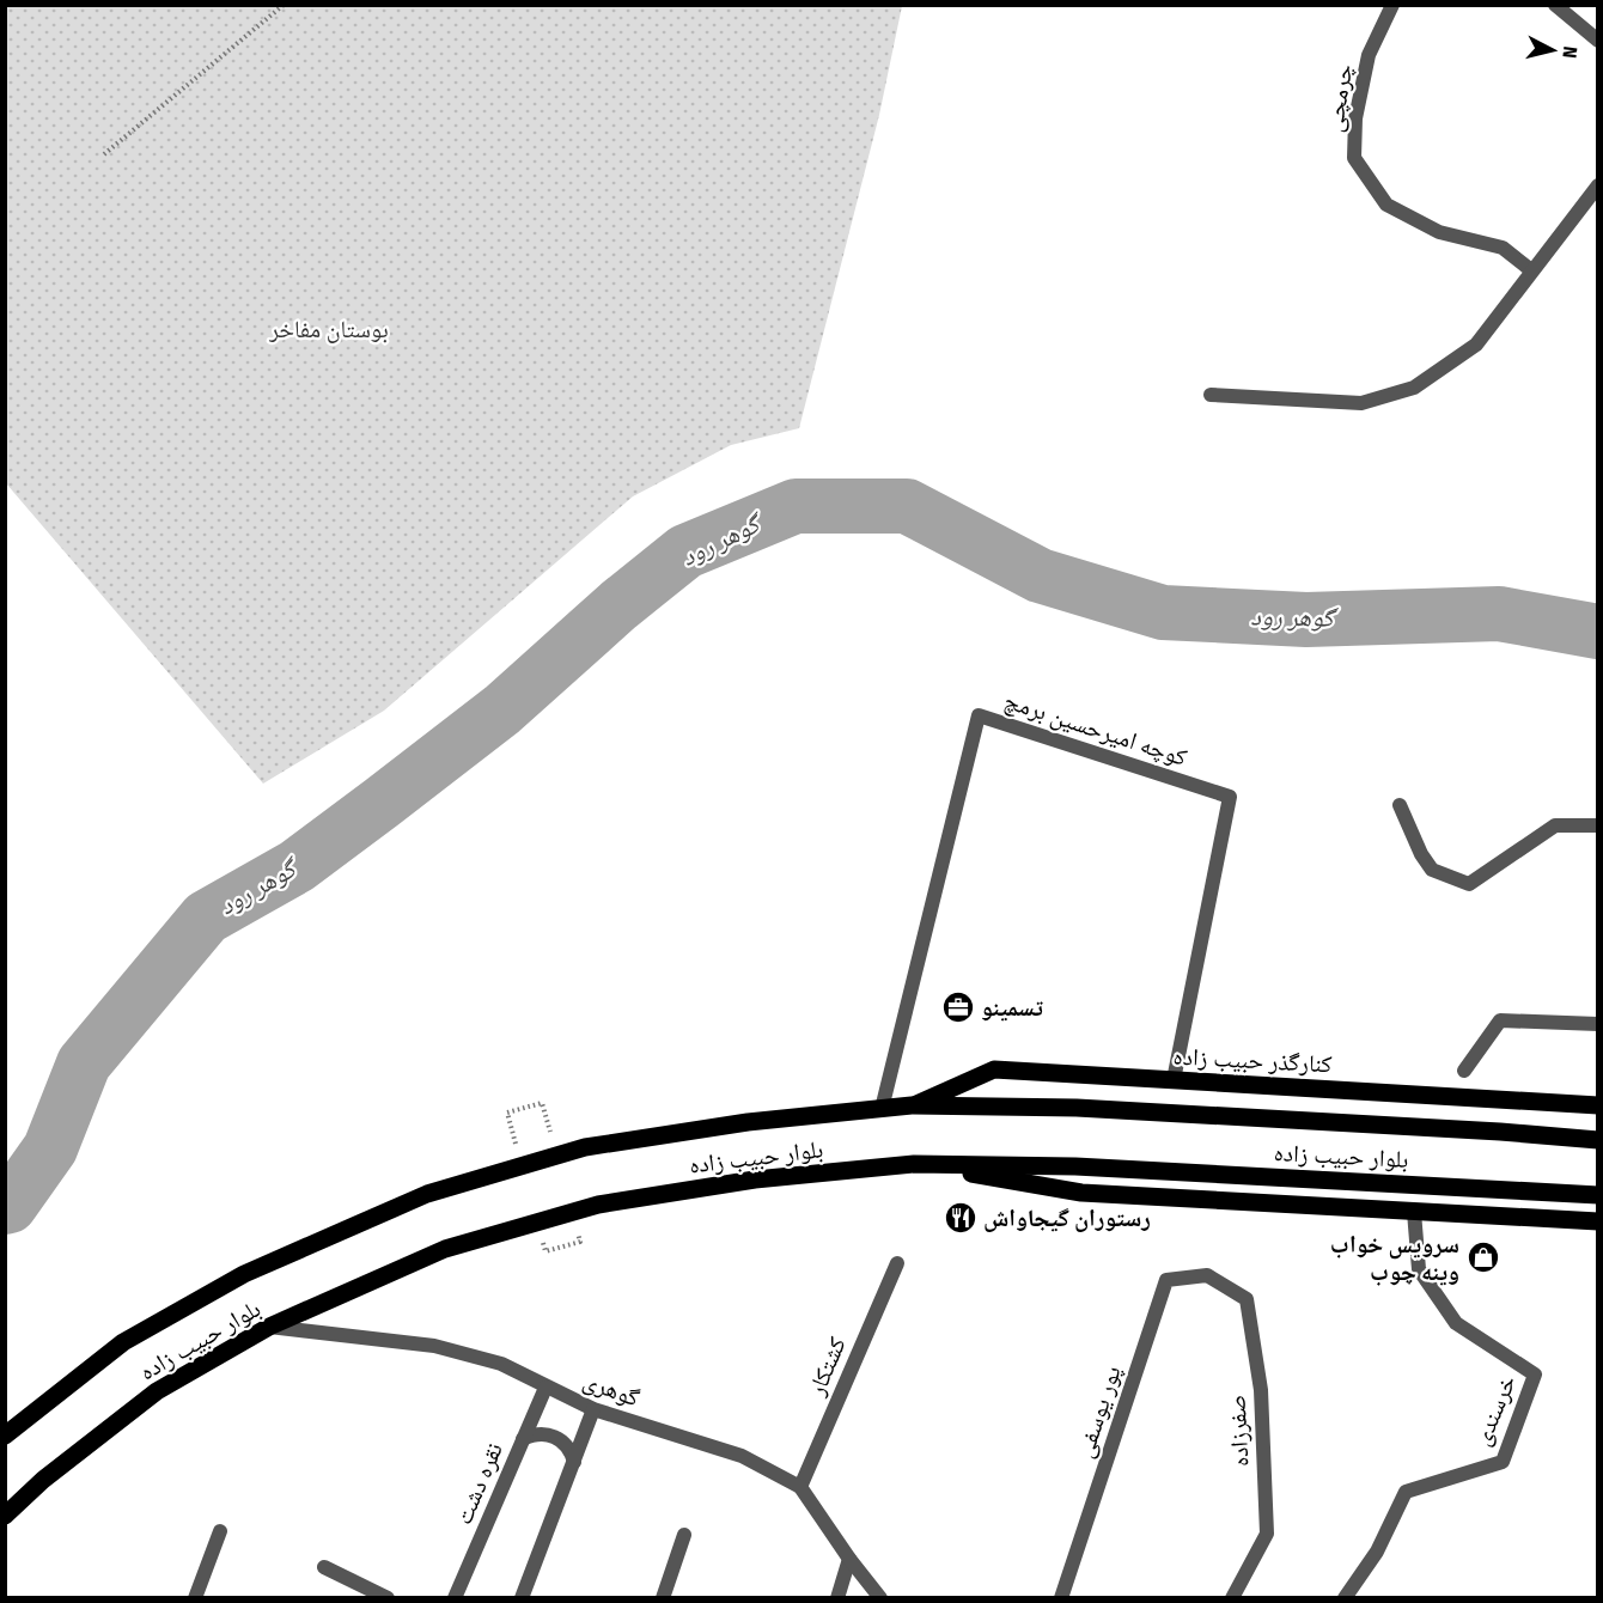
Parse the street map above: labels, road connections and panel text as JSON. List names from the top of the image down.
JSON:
{
  "streets": {
    "main road": ["کنارگذر حبیب زاده", "بلوار حبیب زاده"],
    "street": [
      "چرمچی",
      "کوچه امیرحسین برمچ",
      "کشتکار",
      "گوهری",
      "خرسندی",
      "پور یوسفی",
      "صفرزاده",
      "نقره دشت"
    ]
  },
  "crossings": [
    ["کوچه امیرحسین برمچ", "کنارگذر حبیب زاده"],
    ["کوچه امیرحسین برمچ", "بلوار حبیب زاده"],
    ["کنارگذر حبیب زاده", "بلوار حبیب زاده"],
    ["بلوار حبیب زاده", "گوهری"],
    ["کشتکار", "گوهری"],
    ["گوهری", "نقره دشت"],
    ["پور یوسفی", "صفرزاده"]
  ],
  "water": ["گوهر رود"],
  "parks": ["بوستان مفاخر"],
  "places": {
    "office": ["تسمینو"],
    "restaurant": ["رستوران گیجاواش"],
    "shop": ["سرویس خواب وینه چوب"]
  },
  "north": "right"
}
